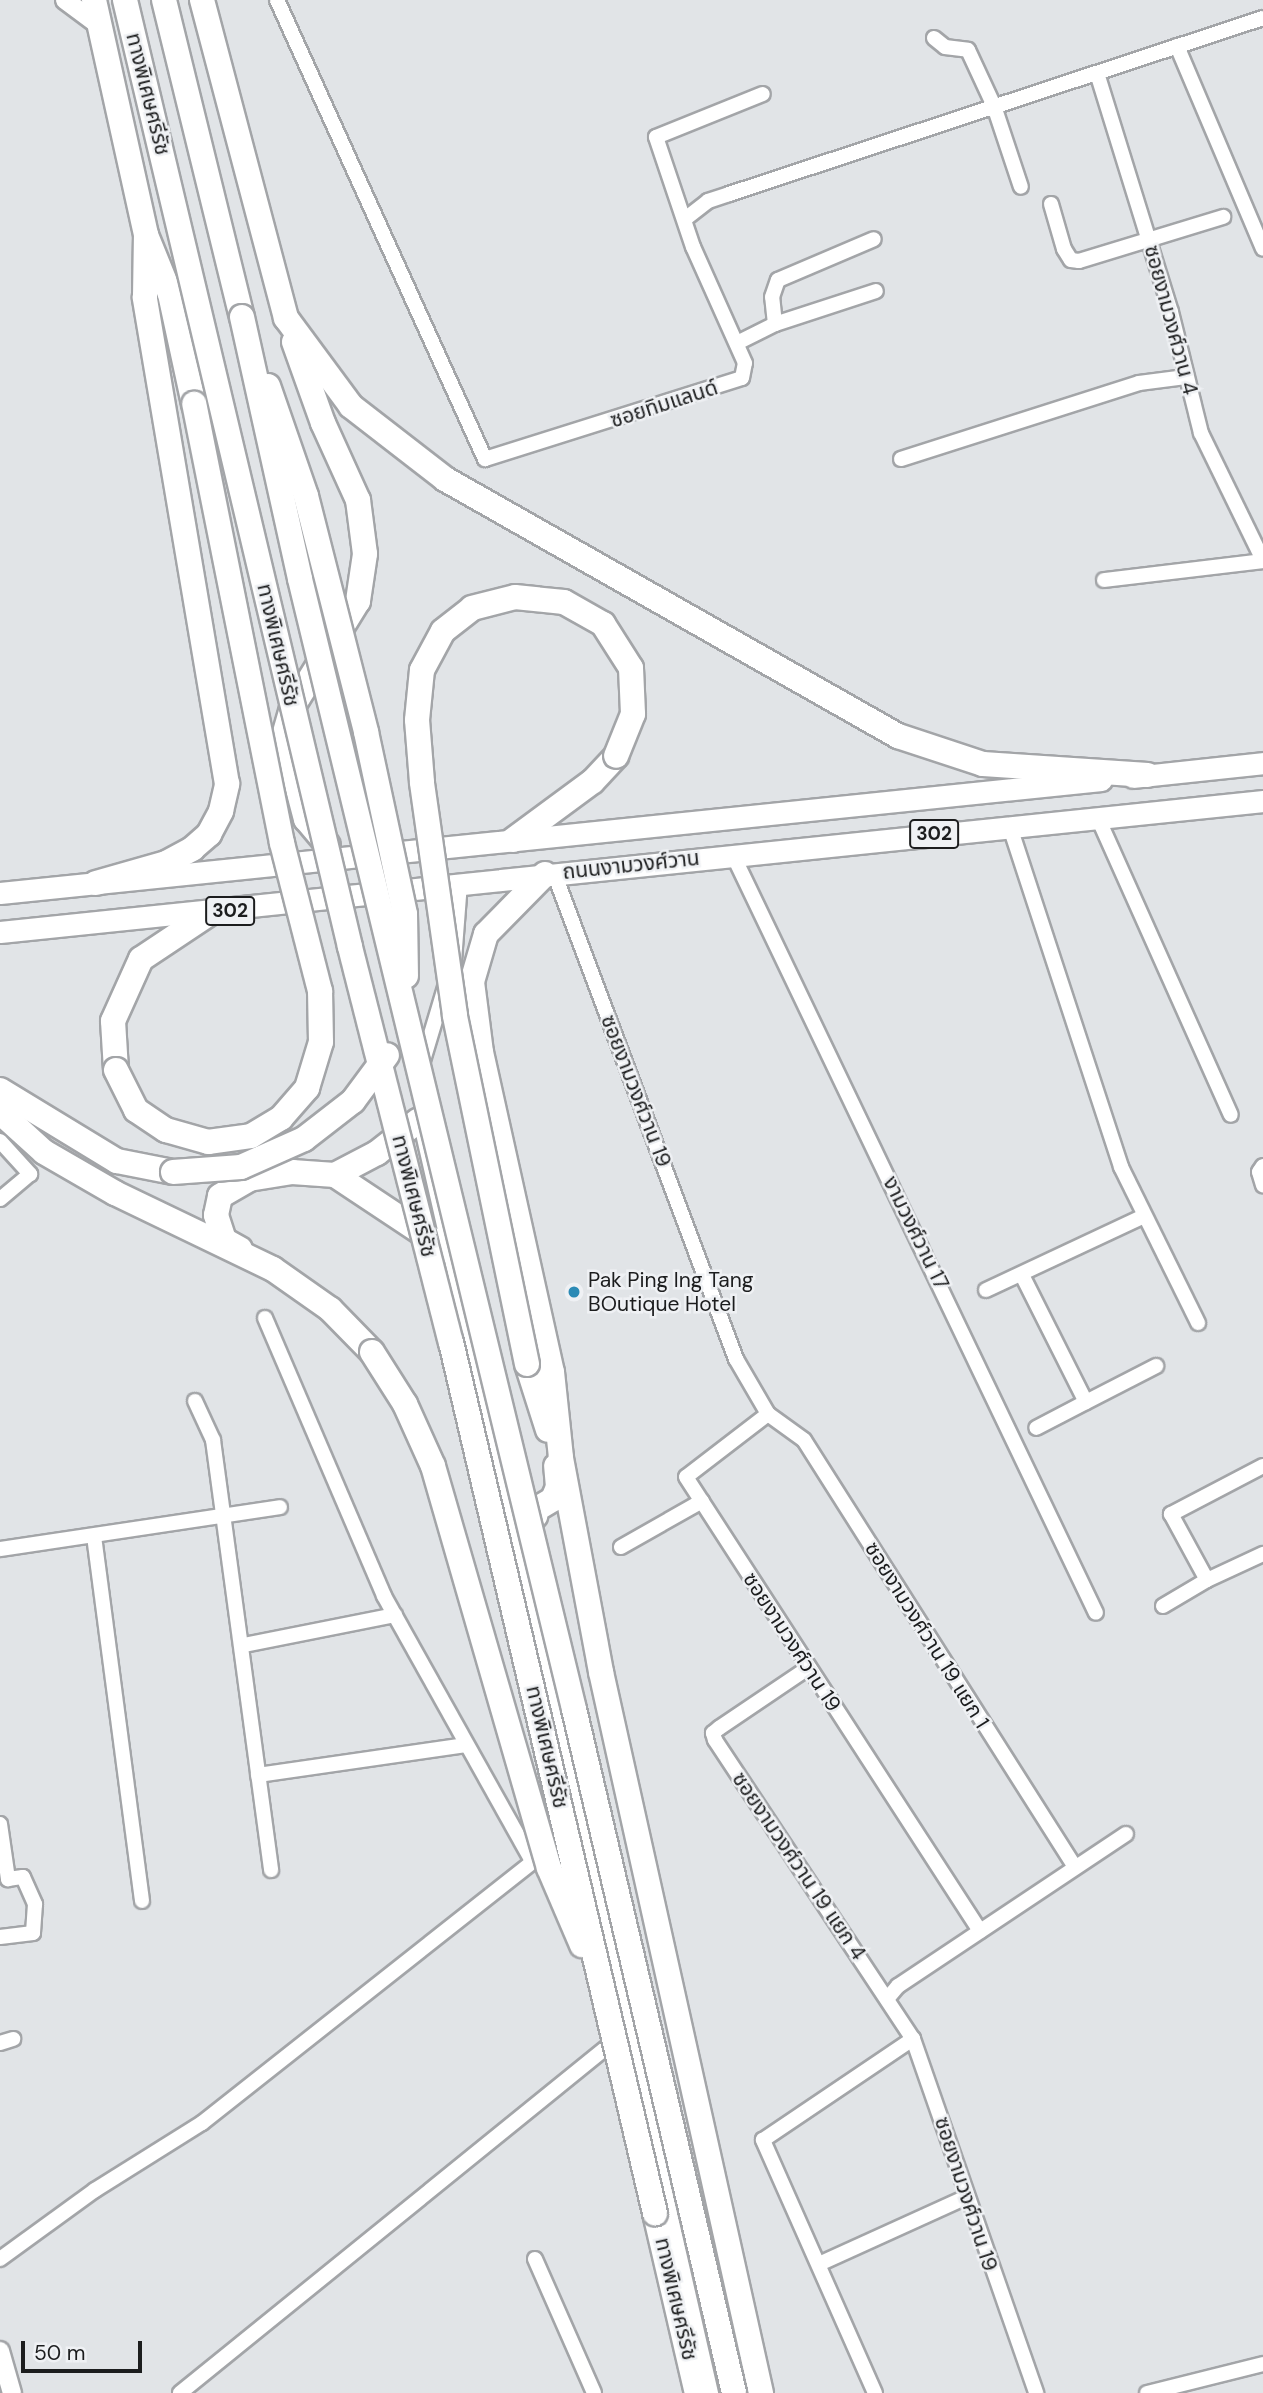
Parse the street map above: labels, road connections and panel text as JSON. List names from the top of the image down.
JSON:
{
  "streets": {
    "highway": ["ทางพิเศษศรีรัช"],
    "main road": ["302", "ถนนงามวงศ์วาน"],
    "street": [
      "ซอยงามวงศ์วาน 4",
      "ซอยทิมแลนด์",
      "ซอยงามวงศ์วาน 19",
      "งามวงศ์วาน 17",
      "ซอยงามวงศ์วาน 19 แยก 1",
      "ซอยงามวงศ์วาน 19 แยก 4"
    ]
  },
  "crossings": [
    ["ถนนงามวงศ์วาน", "ซอยงามวงศ์วาน 19"],
    ["ถนนงามวงศ์วาน", "งามวงศ์วาน 17"],
    ["ซอยงามวงศ์วาน 19", "ซอยงามวงศ์วาน 19 แยก 1"],
    ["ซอยงามวงศ์วาน 19", "ซอยงามวงศ์วาน 19 แยก 4"]
  ],
  "places": ["Pak Ping Ing Tang BOutique Hotel"],
  "scale_bar": "50 m"
}
